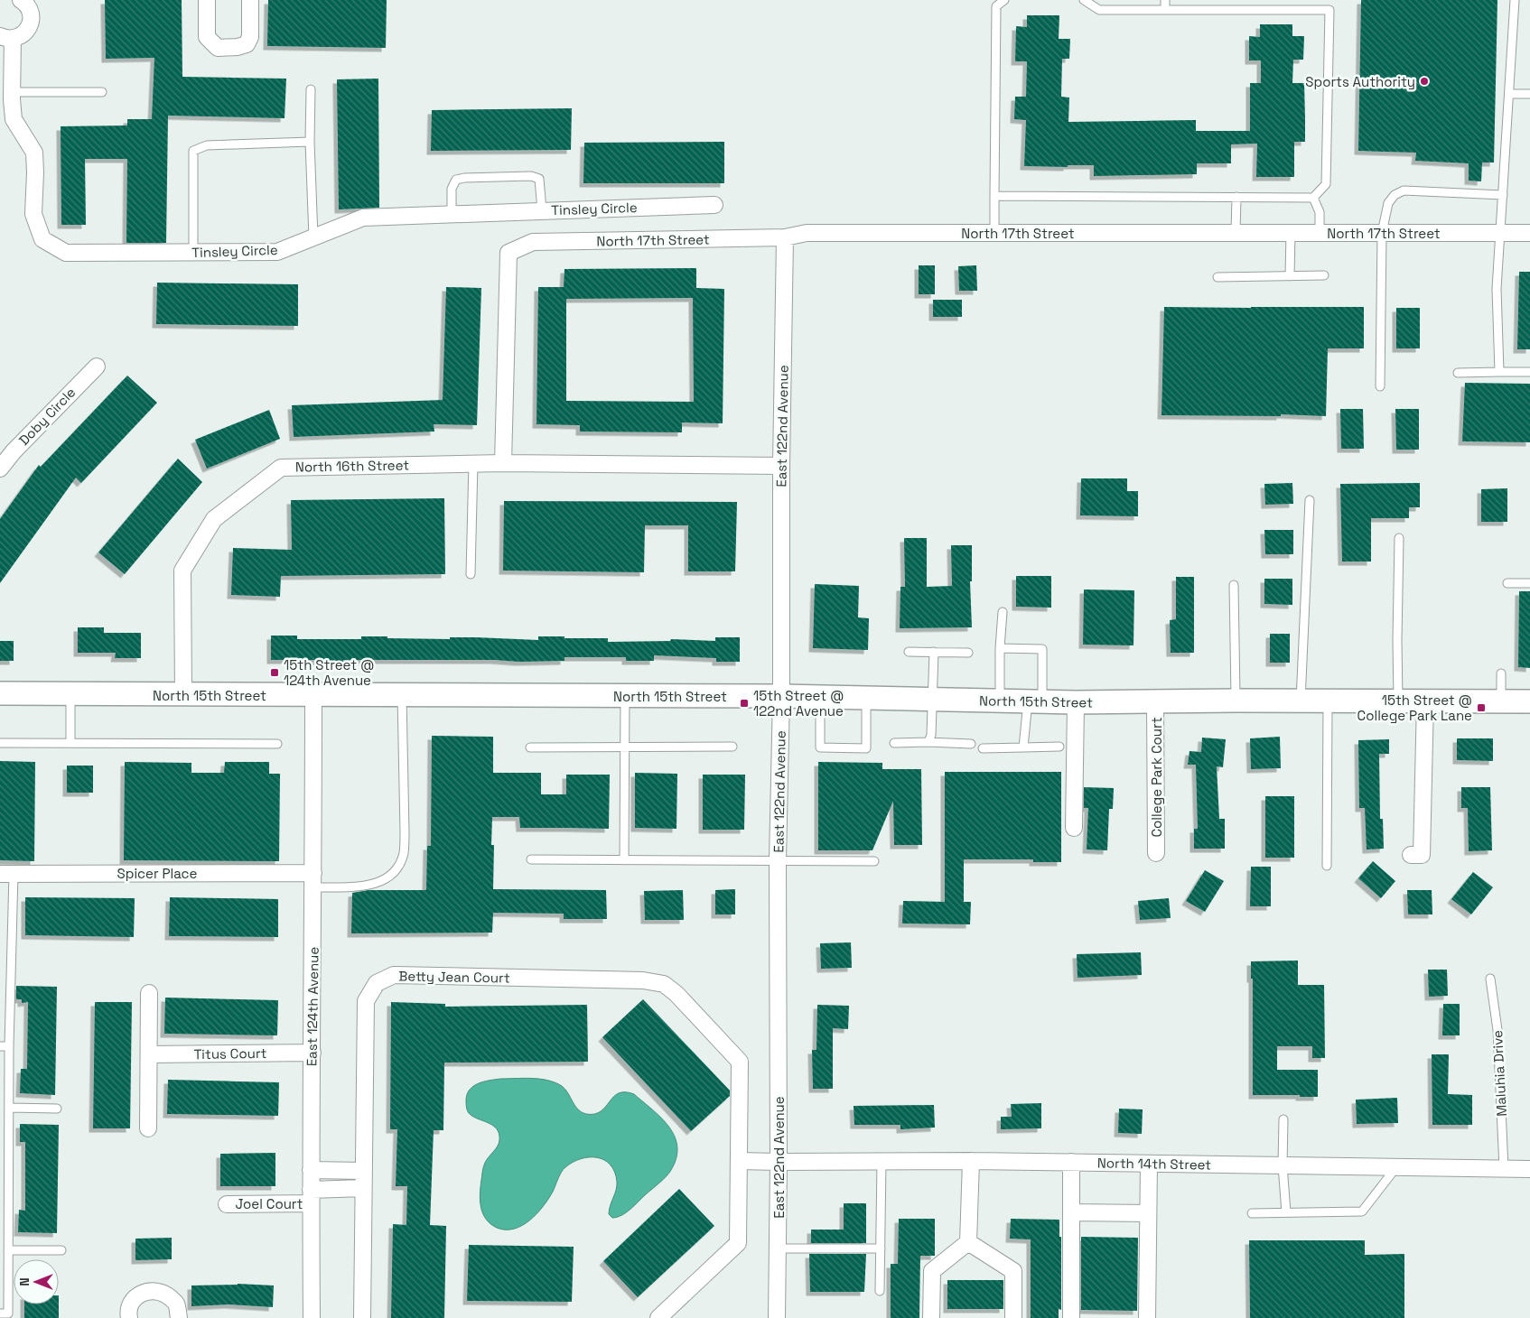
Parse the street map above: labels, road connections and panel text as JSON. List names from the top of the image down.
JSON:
{
  "streets": {
    "street": [
      "Tinsley Circle",
      "North 17th Street",
      "Doby Circle",
      "East 122nd Avenue",
      "North 16th Street",
      "North 15th Street",
      "College Park Court",
      "Spicer Place",
      "Betty Jean Court",
      "East 124th Avenue",
      "Titus Court",
      "North 14th Street",
      "Joel Court"
    ],
    "lane": ["Maluhia Drive"]
  },
  "crossings": [
    ["North 17th Street", "East 122nd Avenue"],
    ["North 17th Street", "North 16th Street"],
    ["East 122nd Avenue", "North 16th Street"],
    ["East 122nd Avenue", "North 15th Street"],
    ["East 122nd Avenue", "North 14th Street"],
    ["North 16th Street", "North 15th Street"],
    ["North 15th Street", "College Park Court"],
    ["North 15th Street", "East 124th Avenue"],
    ["Spicer Place", "East 124th Avenue"],
    ["Betty Jean Court", "Joel Court"],
    ["East 124th Avenue", "Titus Court"],
    ["East 124th Avenue", "Joel Court"],
    ["Maluhia Drive", "North 14th Street"]
  ],
  "places": {
    "other": ["Sports Authority"],
    "transit": ["15th Street @ 124th Avenue", "15th Street @ 122nd Avenue", "15th Street @ College Park Lane"]
  },
  "north": "left"
}
